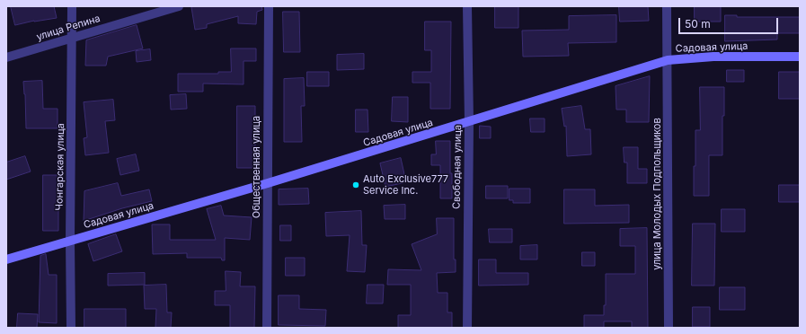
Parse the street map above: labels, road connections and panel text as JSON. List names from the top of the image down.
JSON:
{
  "streets": {
    "main road": ["Садовая улица"],
    "street": [
      "улица Репина",
      "Чонгарская улица",
      "Общественная улица",
      "Свободная улица",
      "улица Молодых Подпольщиков"
    ]
  },
  "crossings": [
    ["улица Репина", "Чонгарская улица"],
    ["Садовая улица", "Чонгарская улица"],
    ["Садовая улица", "Общественная улица"],
    ["Садовая улица", "Свободная улица"],
    ["Садовая улица", "улица Молодых Подпольщиков"]
  ],
  "places": ["Auto Exclusive777 Service Inc."],
  "scale_bar": "50 m"
}
